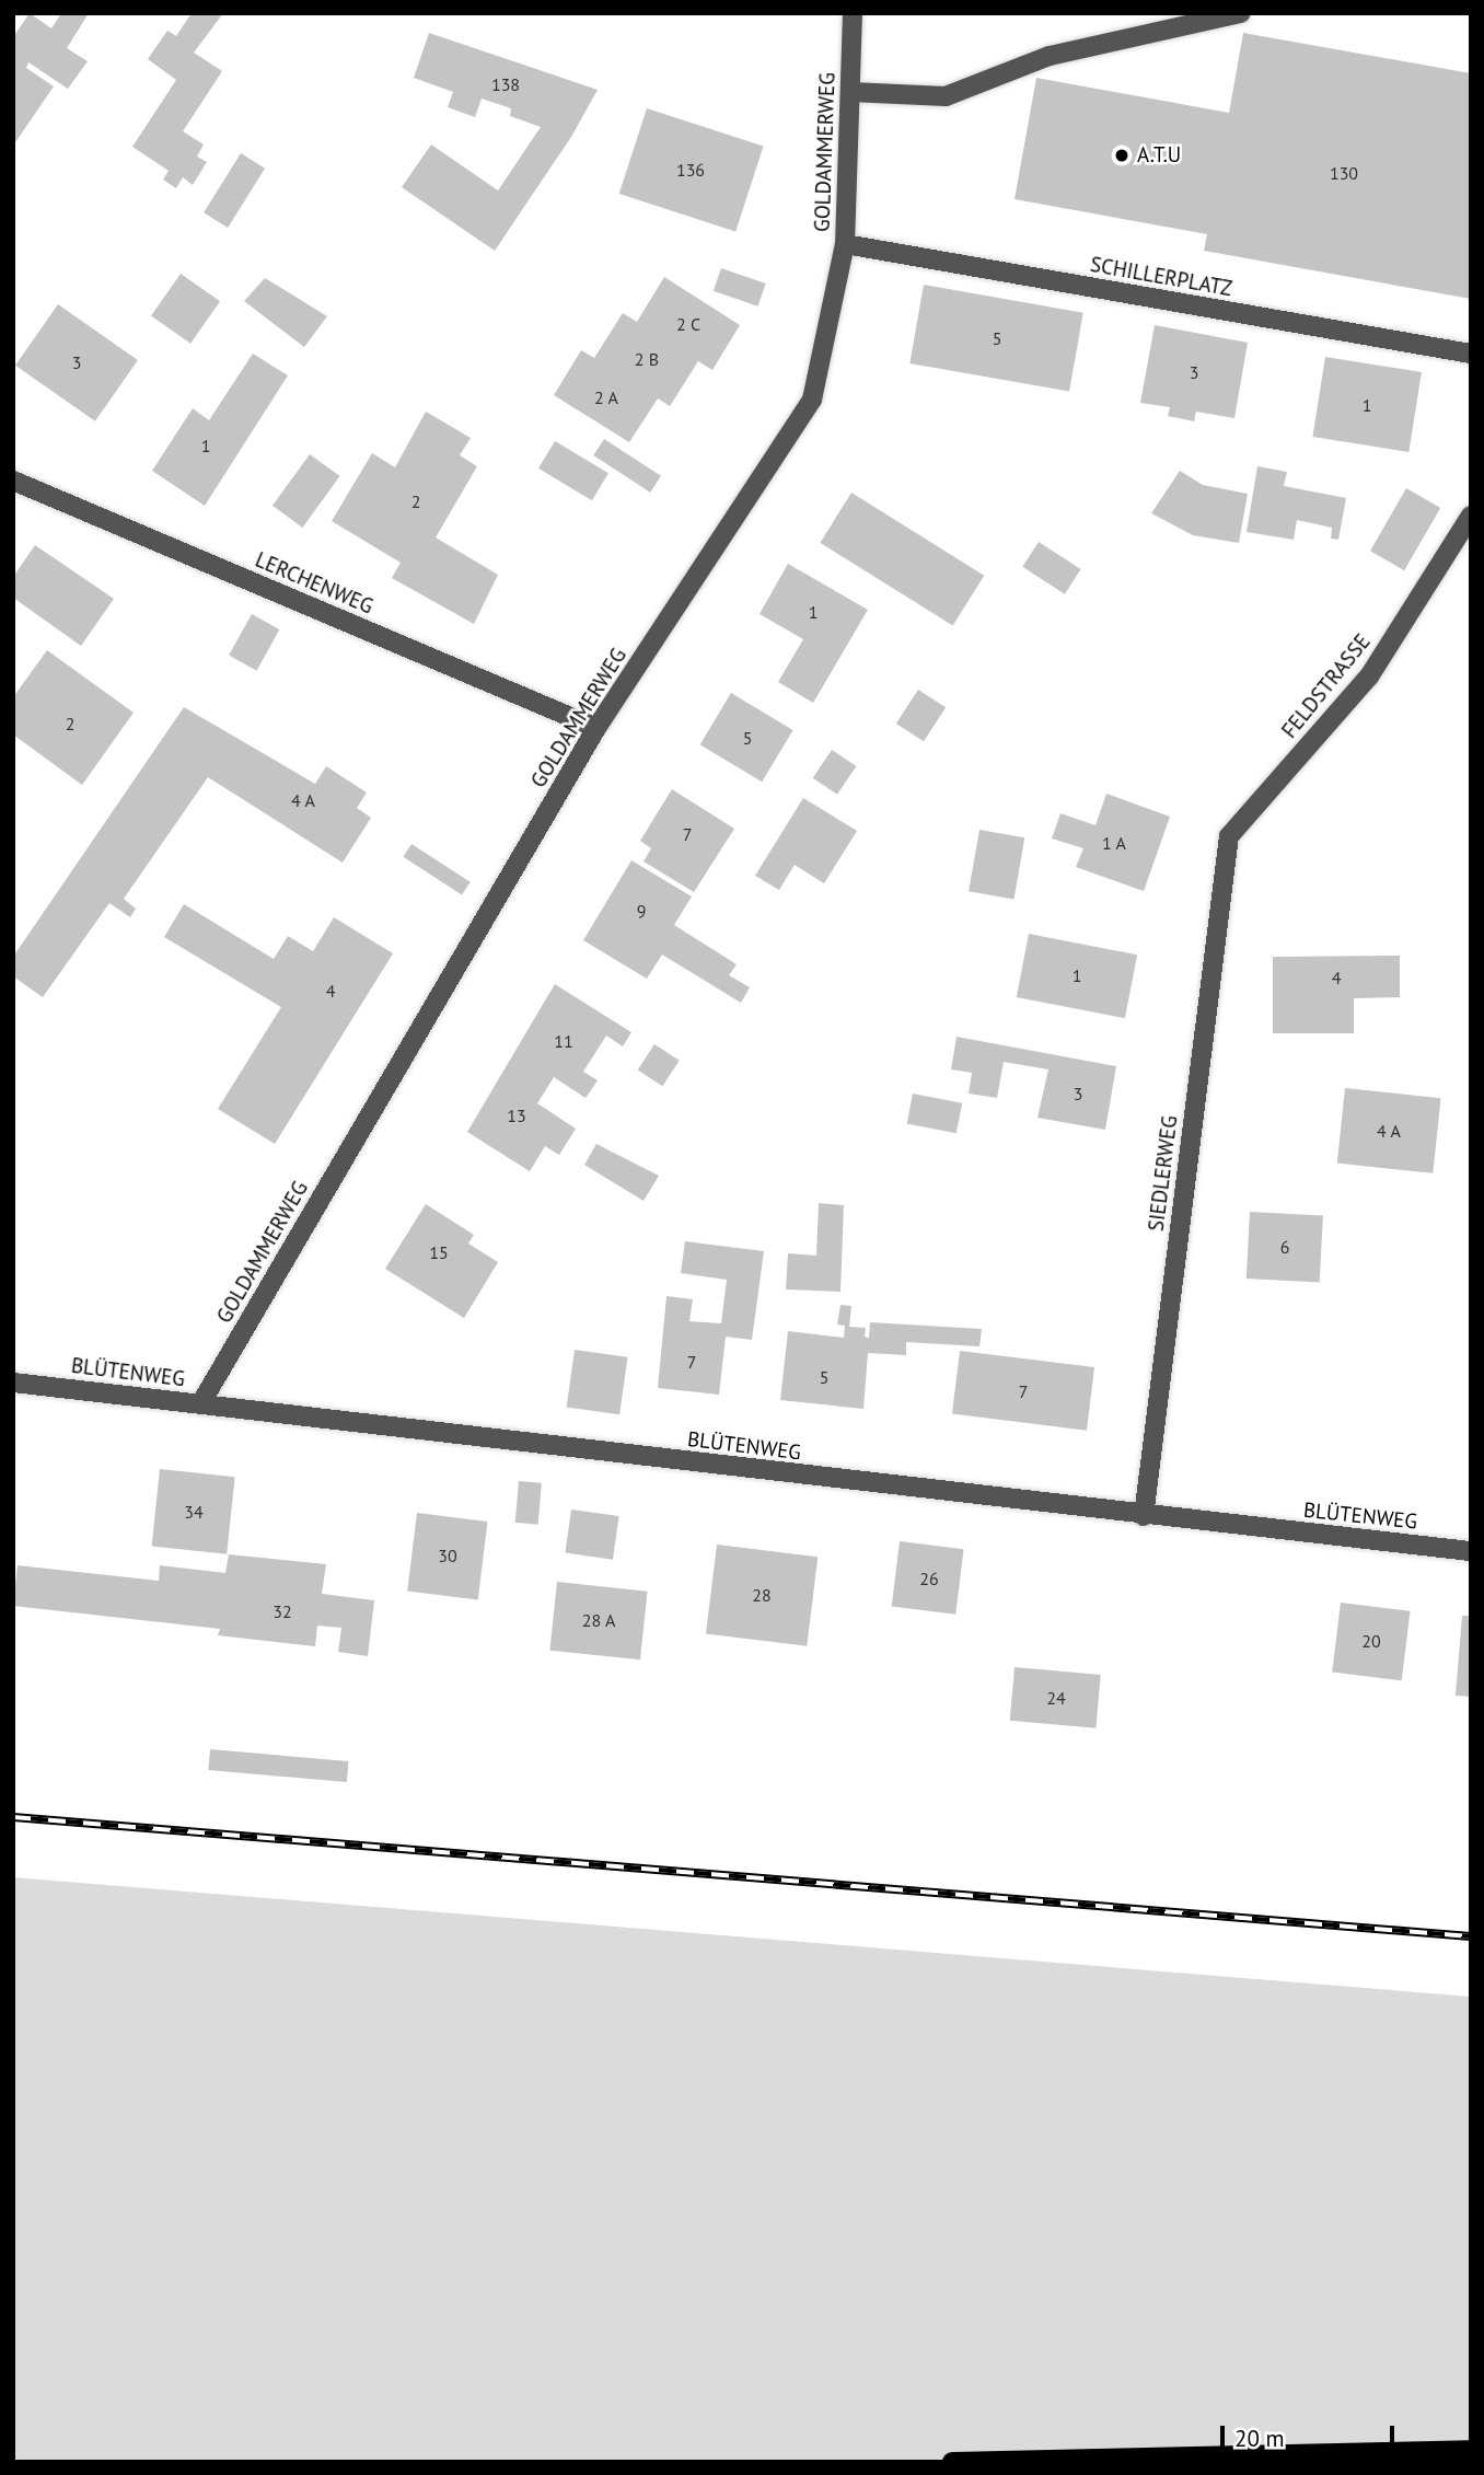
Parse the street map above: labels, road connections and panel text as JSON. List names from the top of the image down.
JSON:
{
  "streets": {
    "street": [
      "GOLDAMMERWEG",
      "SCHILLERPLATZ",
      "LERCHENWEG",
      "FELDSTRASSE",
      "SIEDLERWEG",
      "BLÜTENWEG"
    ]
  },
  "crossings": [
    ["GOLDAMMERWEG", "SCHILLERPLATZ"],
    ["GOLDAMMERWEG", "LERCHENWEG"],
    ["GOLDAMMERWEG", "BLÜTENWEG"],
    ["FELDSTRASSE", "SIEDLERWEG"],
    ["SIEDLERWEG", "BLÜTENWEG"]
  ],
  "places": ["A.T.U"],
  "house_numbers": [
    "138",
    "136",
    "130",
    "2 C",
    "5",
    "2 B",
    "3",
    "3",
    "2 A",
    "1",
    "1",
    "2",
    "1",
    "2",
    "5",
    "4 A",
    "7",
    "1 A",
    "9",
    "1",
    "4",
    "4",
    "11",
    "3",
    "13",
    "4 A",
    "6",
    "15",
    "7",
    "5",
    "7",
    "34",
    "30",
    "26",
    "28",
    "32",
    "28 A",
    "20",
    "24"
  ],
  "scale_bar": "20 m"
}
